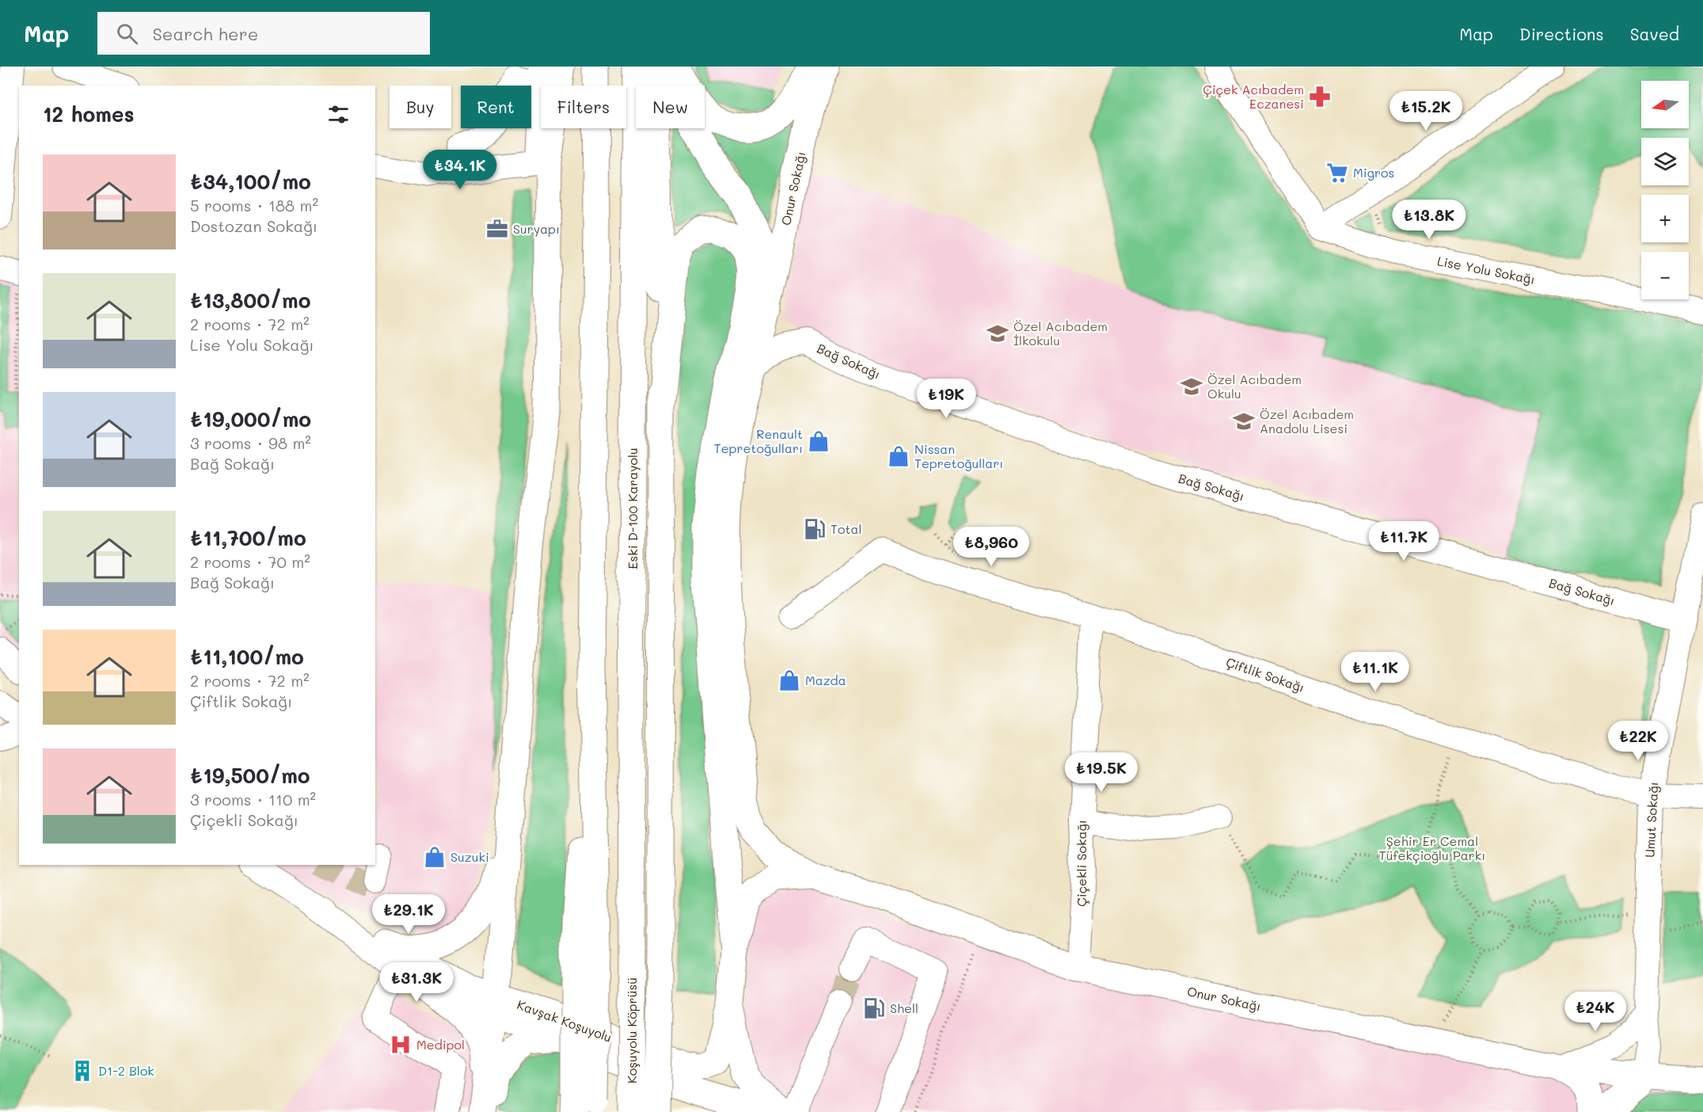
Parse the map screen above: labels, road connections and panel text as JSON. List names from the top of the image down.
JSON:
{
  "streets": {
    "main road": [
      "Onur Sokağı",
      "Eski D-100 Karayolu",
      "Kavşak Koşuyolu",
      "Koşuyolu Köprüsü"
    ],
    "street": [
      "Lise Yolu Sokağı",
      "Bağ Sokağı",
      "Çiftlik Sokağı",
      "Umut Sokağı",
      "Çiçekli Sokağı"
    ]
  },
  "crossings": [
    ["Onur Sokağı", "Bağ Sokağı"],
    ["Onur Sokağı", "Umut Sokağı"],
    ["Onur Sokağı", "Çiçekli Sokağı"],
    ["Bağ Sokağı", "Umut Sokağı"],
    ["Eski D-100 Karayolu", "Koşuyolu Köprüsü"],
    ["Çiftlik Sokağı", "Umut Sokağı"],
    ["Çiftlik Sokağı", "Çiçekli Sokağı"]
  ],
  "parks": ["Şehir Er Cemal Tüfekçioğlu Parkı"],
  "places": {
    "pharmacy": ["Çiçek Acıbadem Eczanesi"],
    "supermarket": ["Migros"],
    "office": ["Suryapı"],
    "school or university": ["Özel Acıbadem İlkokulu", "Özel Acıbadem Okulu", "Özel Acıbadem Anadolu Lisesi"],
    "shop": [
      "Renault Tepretoğulları",
      "Nissan Tepretoğulları",
      "Mazda",
      "Suzuki"
    ],
    "fuel station": ["Total", "Shell"],
    "hospital": ["Medipol"],
    "building": ["D1-2 Blok"]
  },
  "north": "left",
  "page": {
    "header": "Map",
    "search": "Search here",
    "nav": ["Map", "Directions", "Saved"],
    "map_buttons": ["+", "−"],
    "chip": [
      "Buy",
      "Rent",
      "Filters",
      "New"
    ],
    "heading": "12 homes",
    "price": [
      "₺15.2K",
      "₺34.1K",
      "₺13.8K",
      "₺19K",
      "₺11.7K",
      "₺8,960",
      "₺11.1K",
      "₺22K",
      "₺19.5K",
      "₺29.1K",
      "₺31.3K",
      "₺24K"
    ],
    "list": [
      {
        "name": "₺34,100/mo",
        "note": "5 rooms · 188 m² · Dostozan Sokağı"
      },
      {
        "name": "₺13,800/mo",
        "note": "2 rooms · 72 m² · Lise Yolu Sokağı"
      },
      {
        "name": "₺19,000/mo",
        "note": "3 rooms · 98 m² · Bağ Sokağı"
      },
      {
        "name": "₺11,700/mo",
        "note": "2 rooms · 70 m² · Bağ Sokağı"
      },
      {
        "name": "₺11,100/mo",
        "note": "2 rooms · 72 m² · Çiftlik Sokağı"
      },
      {
        "name": "₺19,500/mo",
        "note": "3 rooms · 110 m² · Çiçekli Sokağı"
      }
    ]
  }
}
